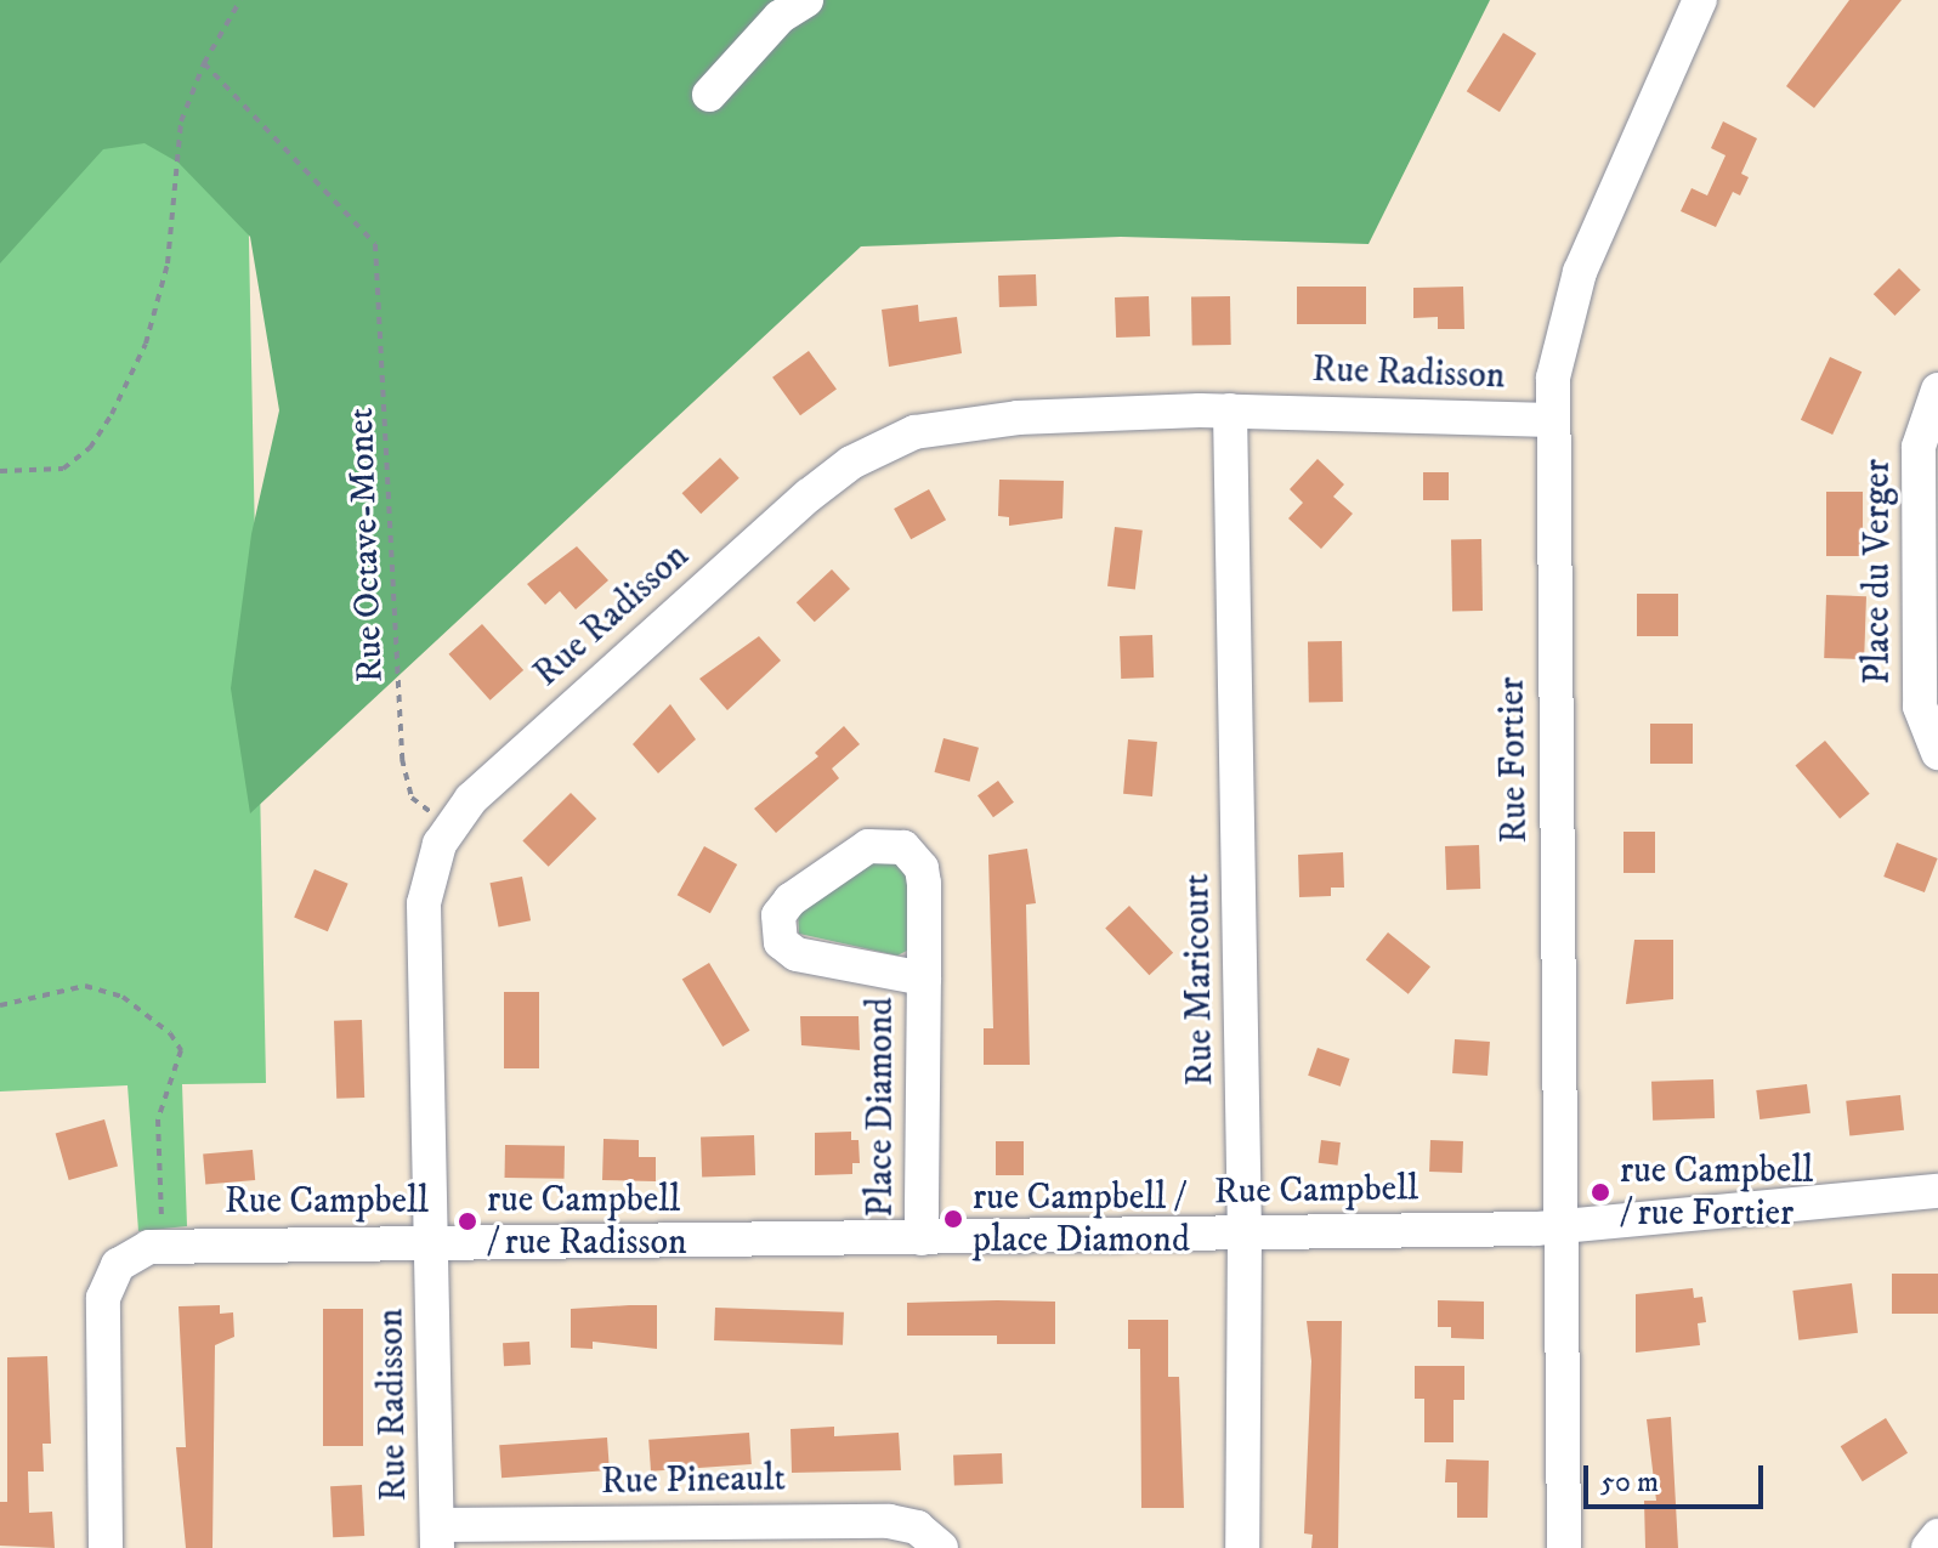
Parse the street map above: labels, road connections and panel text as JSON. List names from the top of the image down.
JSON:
{
  "streets": {
    "street": [
      "Rue Radisson",
      "Place du Verger",
      "Rue Fortier",
      "Rue Maricourt",
      "Place Diamond",
      "Rue Campbell",
      "Rue Pineault"
    ],
    "path": ["Rue Octave-Monet"]
  },
  "crossings": [
    ["Rue Radisson", "Rue Octave-Monet"],
    ["Rue Radisson", "Rue Fortier"],
    ["Rue Radisson", "Rue Maricourt"],
    ["Rue Radisson", "Rue Campbell"],
    ["Rue Radisson", "Rue Pineault"],
    ["Rue Fortier", "Rue Campbell"],
    ["Rue Maricourt", "Rue Campbell"],
    ["Place Diamond", "Rue Campbell"]
  ],
  "places": ["rue Campbell / rue Fortier", "rue Campbell / place Diamond", "rue Campbell / rue Radisson"],
  "scale_bar": "50 m"
}
